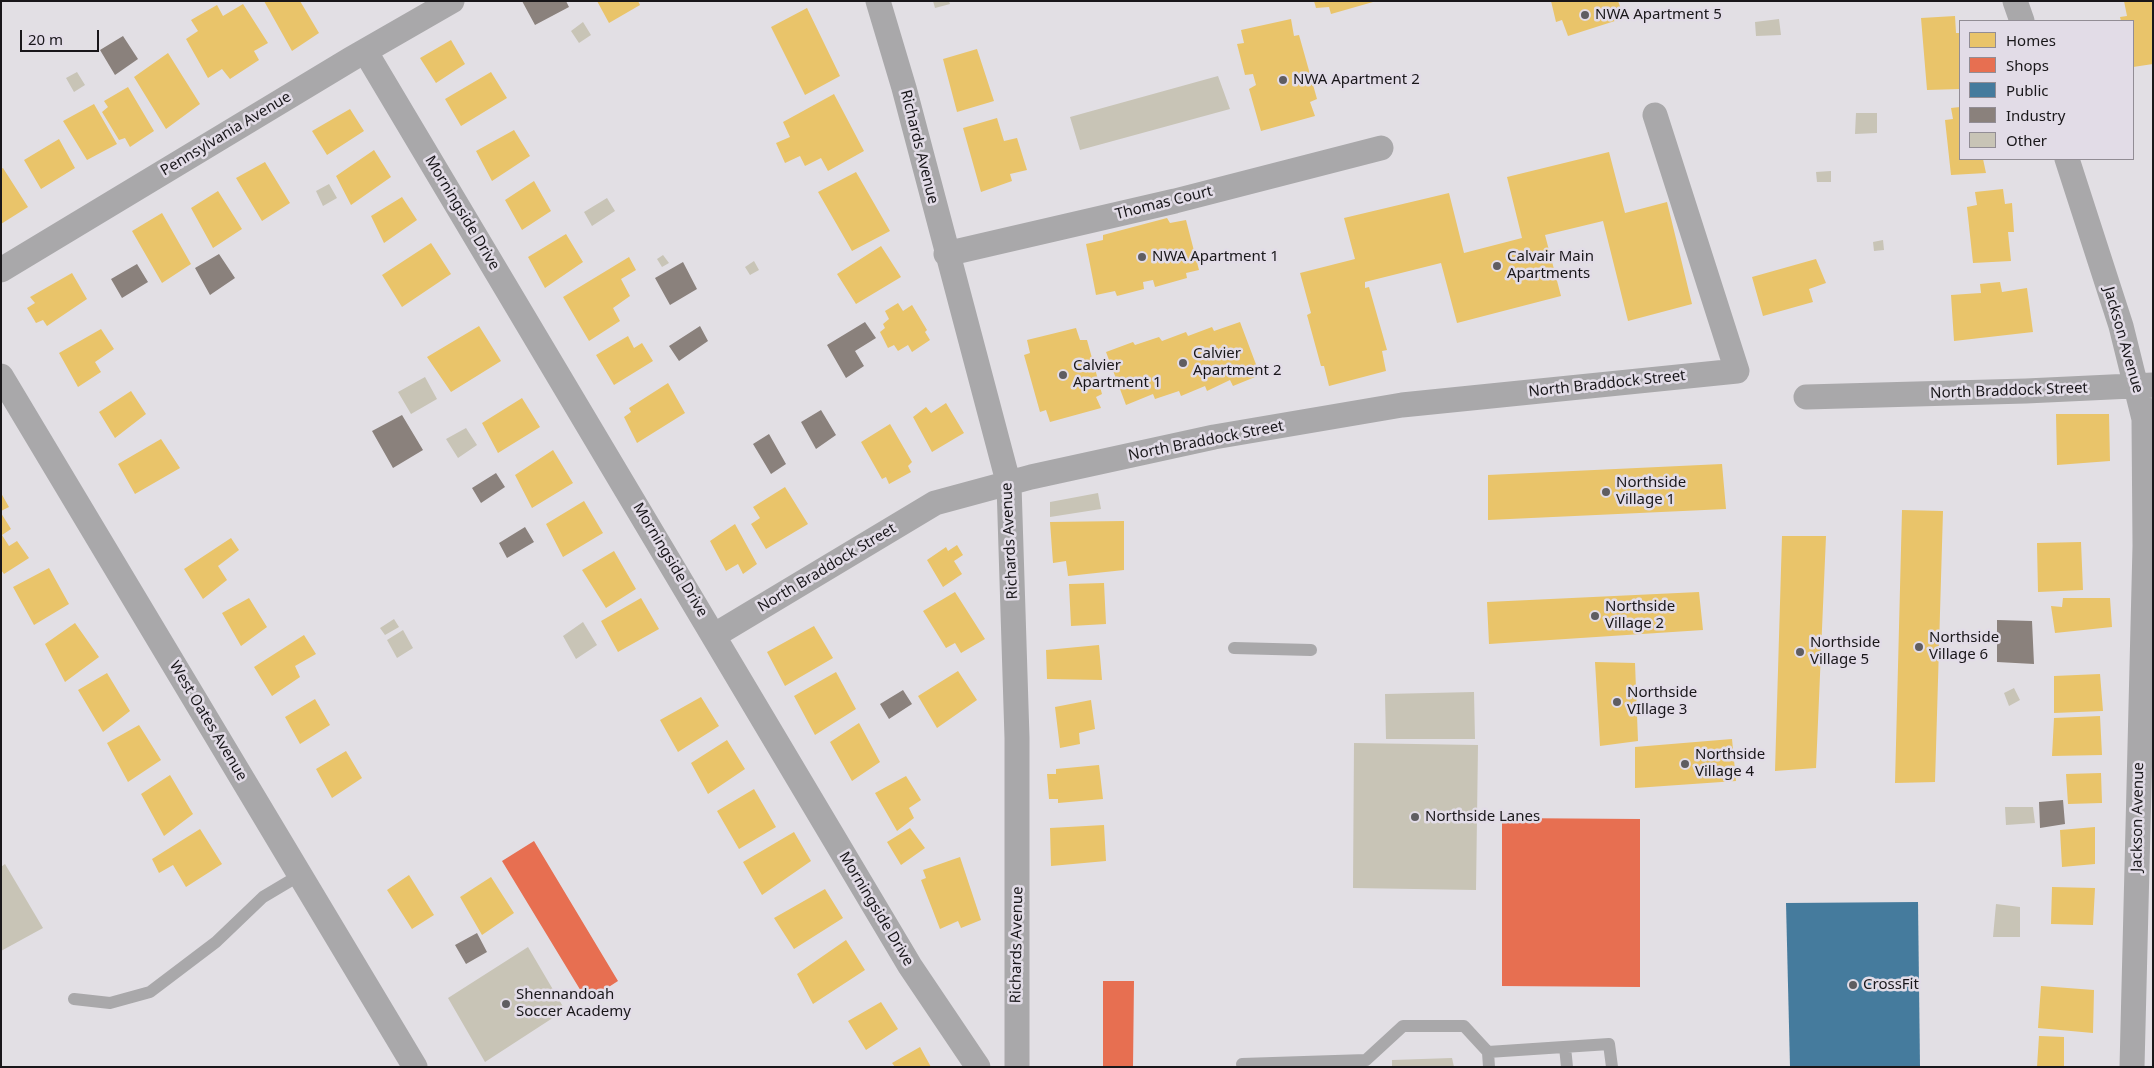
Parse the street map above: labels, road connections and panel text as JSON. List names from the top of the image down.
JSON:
{
  "streets": {
    "street": [
      "Pennsylvania Avenue",
      "Richards Avenue",
      "Thomas Court",
      "Morningside Drive",
      "Jackson Avenue",
      "North Braddock Street",
      "West Oates Avenue"
    ]
  },
  "crossings": [
    ["Pennsylvania Avenue", "Morningside Drive"],
    ["Richards Avenue", "Thomas Court"],
    ["Richards Avenue", "North Braddock Street"],
    ["Morningside Drive", "North Braddock Street"],
    ["Jackson Avenue", "North Braddock Street"]
  ],
  "places": [
    "NWA Apartment 5",
    "NWA Apartment 2",
    "NWA Apartment 1",
    "Calvair Main Apartments",
    "Calvier Apartment 2",
    "Calvier Apartment 1",
    "Northside Village 1",
    "Northside Village 2",
    "Northside Village 6",
    "Northside Village 5",
    "Northside VIllage 3",
    "Northside Village 4",
    "Northside Lanes",
    "CrossFit",
    "Shennandoah Soccer Academy"
  ],
  "legend": [
    "Homes",
    "Shops",
    "Public",
    "Industry",
    "Other"
  ],
  "scale_bar": "20 m"
}
